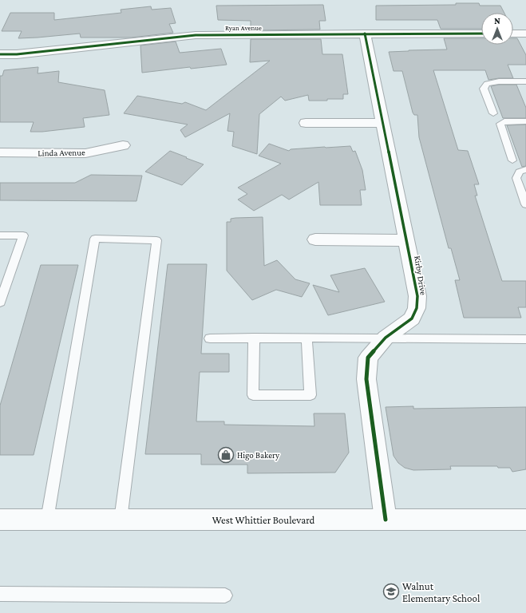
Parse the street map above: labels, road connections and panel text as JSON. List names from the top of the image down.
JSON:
{
  "streets": {
    "street": [
      "Ryan Avenue",
      "Linda Avenue",
      "Kirby Drive",
      "West Whittier Boulevard"
    ]
  },
  "crossings": [
    ["Ryan Avenue", "Kirby Drive"],
    ["Kirby Drive", "West Whittier Boulevard"]
  ],
  "places": {
    "shop": ["Higo Bakery"],
    "school or university": ["Walnut Elementary School"]
  },
  "north": "top"
}
